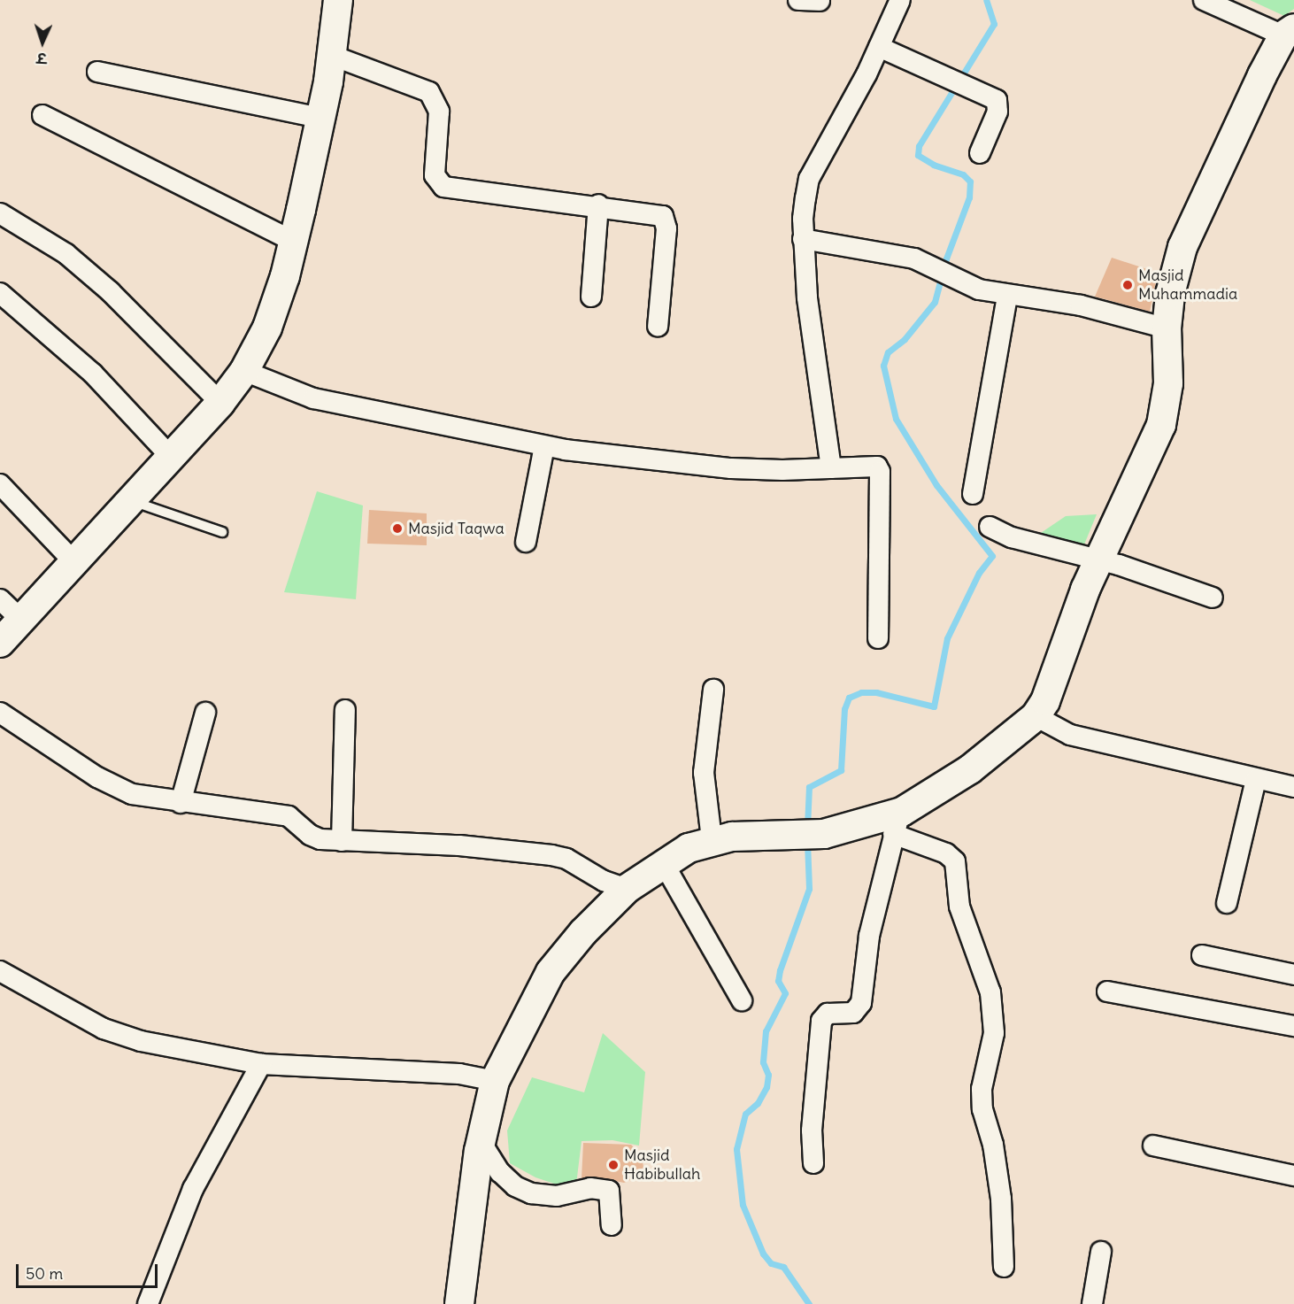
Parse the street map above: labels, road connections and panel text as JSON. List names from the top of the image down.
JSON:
{
  "places": ["Masjid Muhammadia", "Masjid Taqwa", "Masjid Habibullah"],
  "scale_bar": "50 m",
  "north": "bottom"
}
